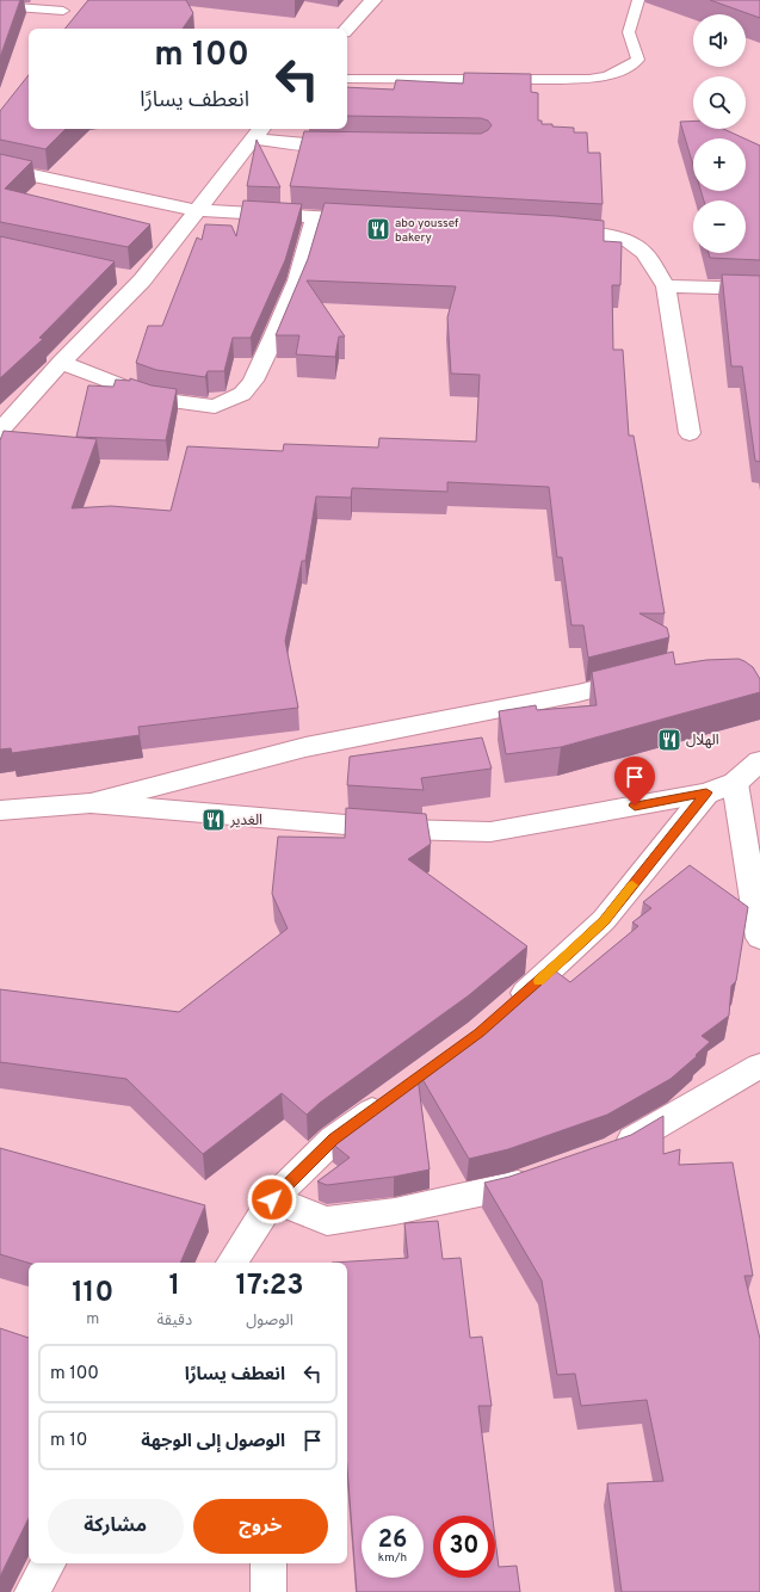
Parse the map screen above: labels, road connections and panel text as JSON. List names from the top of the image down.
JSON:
{
  "places": {
    "restaurant": ["abo youssef bakery", "الهلال", "الغدير"]
  },
  "page": {
    "map_buttons": ["+", "−"],
    "turn": ["100 m", "انعطف يسارًا"],
    "eta": [
      "17:23",
      "الوصول",
      "1",
      "دقيقة",
      "110",
      "m"
    ],
    "list": [
      {
        "name": "انعطف يسارًا",
        "value": "100 m"
      },
      {
        "name": "الوصول إلى الوجهة",
        "value": "10 m"
      }
    ],
    "buttons": ["خروج", "مشاركة"],
    "speed": "26 km/h",
    "limit": "30"
  }
}
